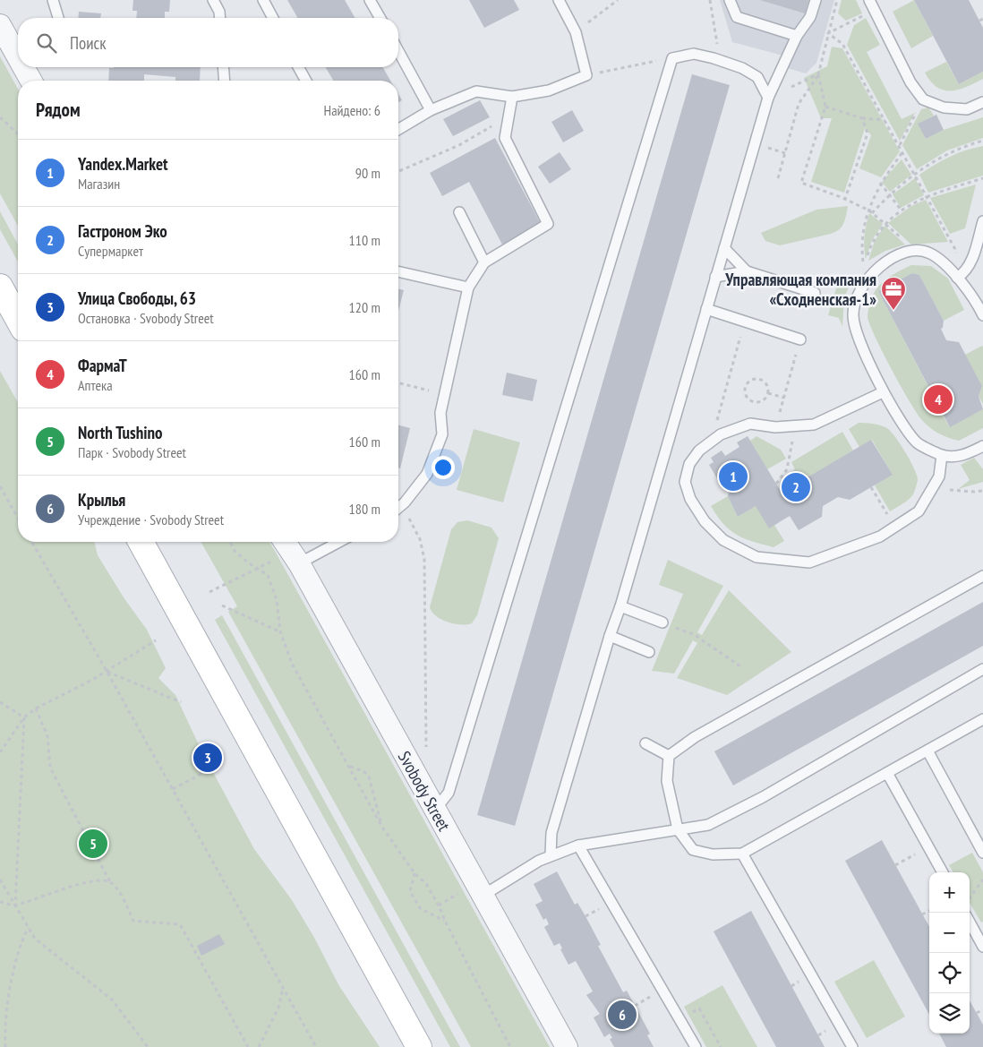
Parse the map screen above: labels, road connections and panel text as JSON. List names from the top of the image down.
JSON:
{
  "streets": {
    "street": ["Svobody Street"]
  },
  "places": {
    "office": ["Управляющая компания «Сходненская-1»"]
  },
  "page": {
    "search": "Поиск",
    "heading": ["Рядом", "Найдено: 6"],
    "list": [
      {
        "mark": "1",
        "name": "Yandex.Market",
        "note": "Магазин",
        "value": "90 m"
      },
      {
        "mark": "2",
        "name": "Гастроном Эко",
        "note": "Супермаркет",
        "value": "110 m"
      },
      {
        "mark": "3",
        "name": "Улица Свободы, 63",
        "note": "Остановка · Svobody Street",
        "value": "120 m"
      },
      {
        "mark": "4",
        "name": "ФармаТ",
        "note": "Аптека",
        "value": "160 m"
      },
      {
        "mark": "5",
        "name": "North Tushino",
        "note": "Парк · Svobody Street",
        "value": "160 m"
      },
      {
        "mark": "6",
        "name": "Крылья",
        "note": "Учреждение · Svobody Street",
        "value": "180 m"
      }
    ],
    "pins": [
      "4",
      "1",
      "2",
      "3",
      "5",
      "6"
    ],
    "map_buttons": ["+", "−"]
  }
}
